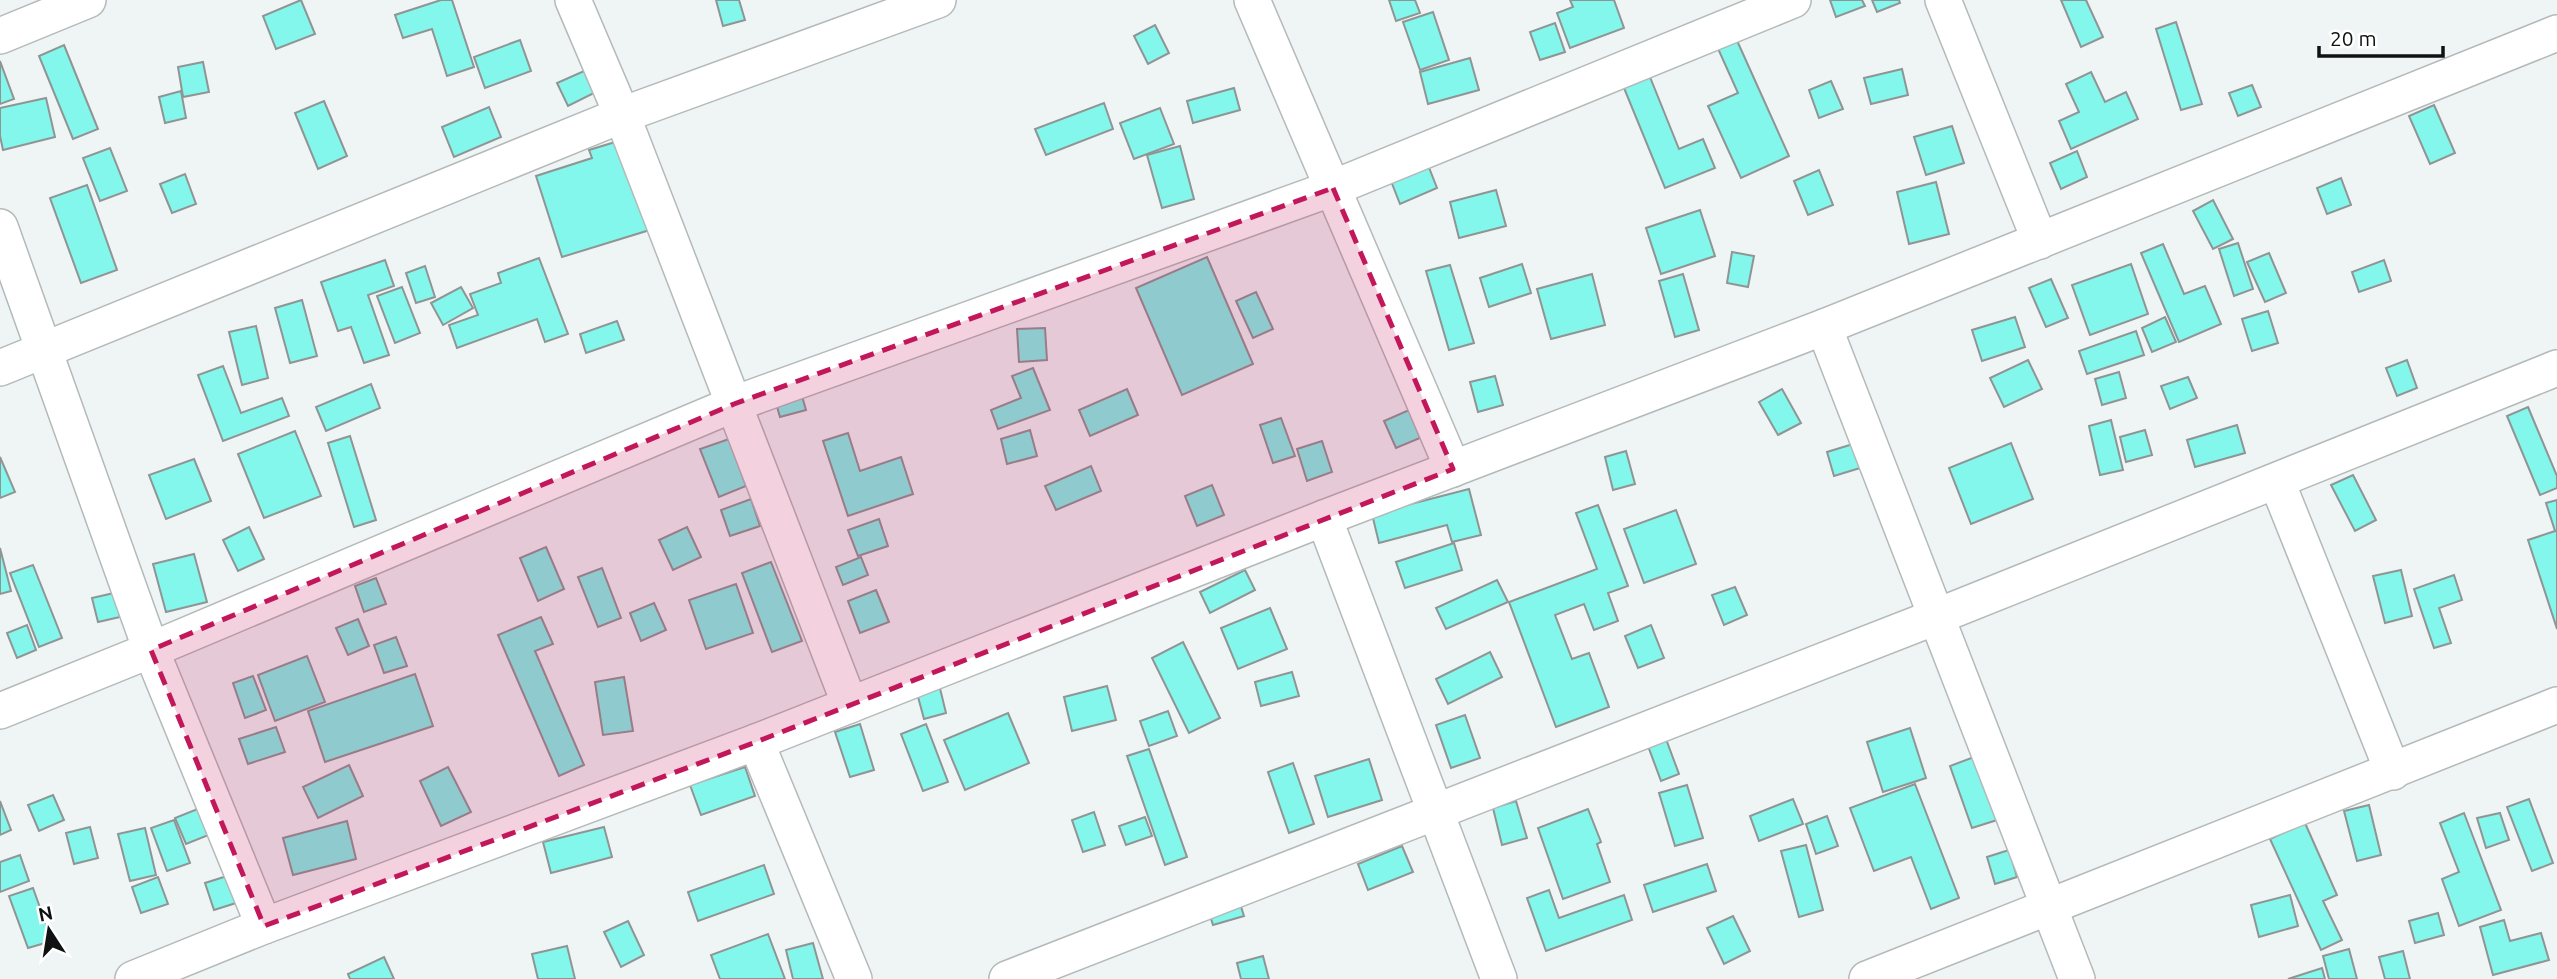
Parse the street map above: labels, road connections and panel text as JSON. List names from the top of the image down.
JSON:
{
  "scale_bar": "20 m",
  "north": "top"
}
